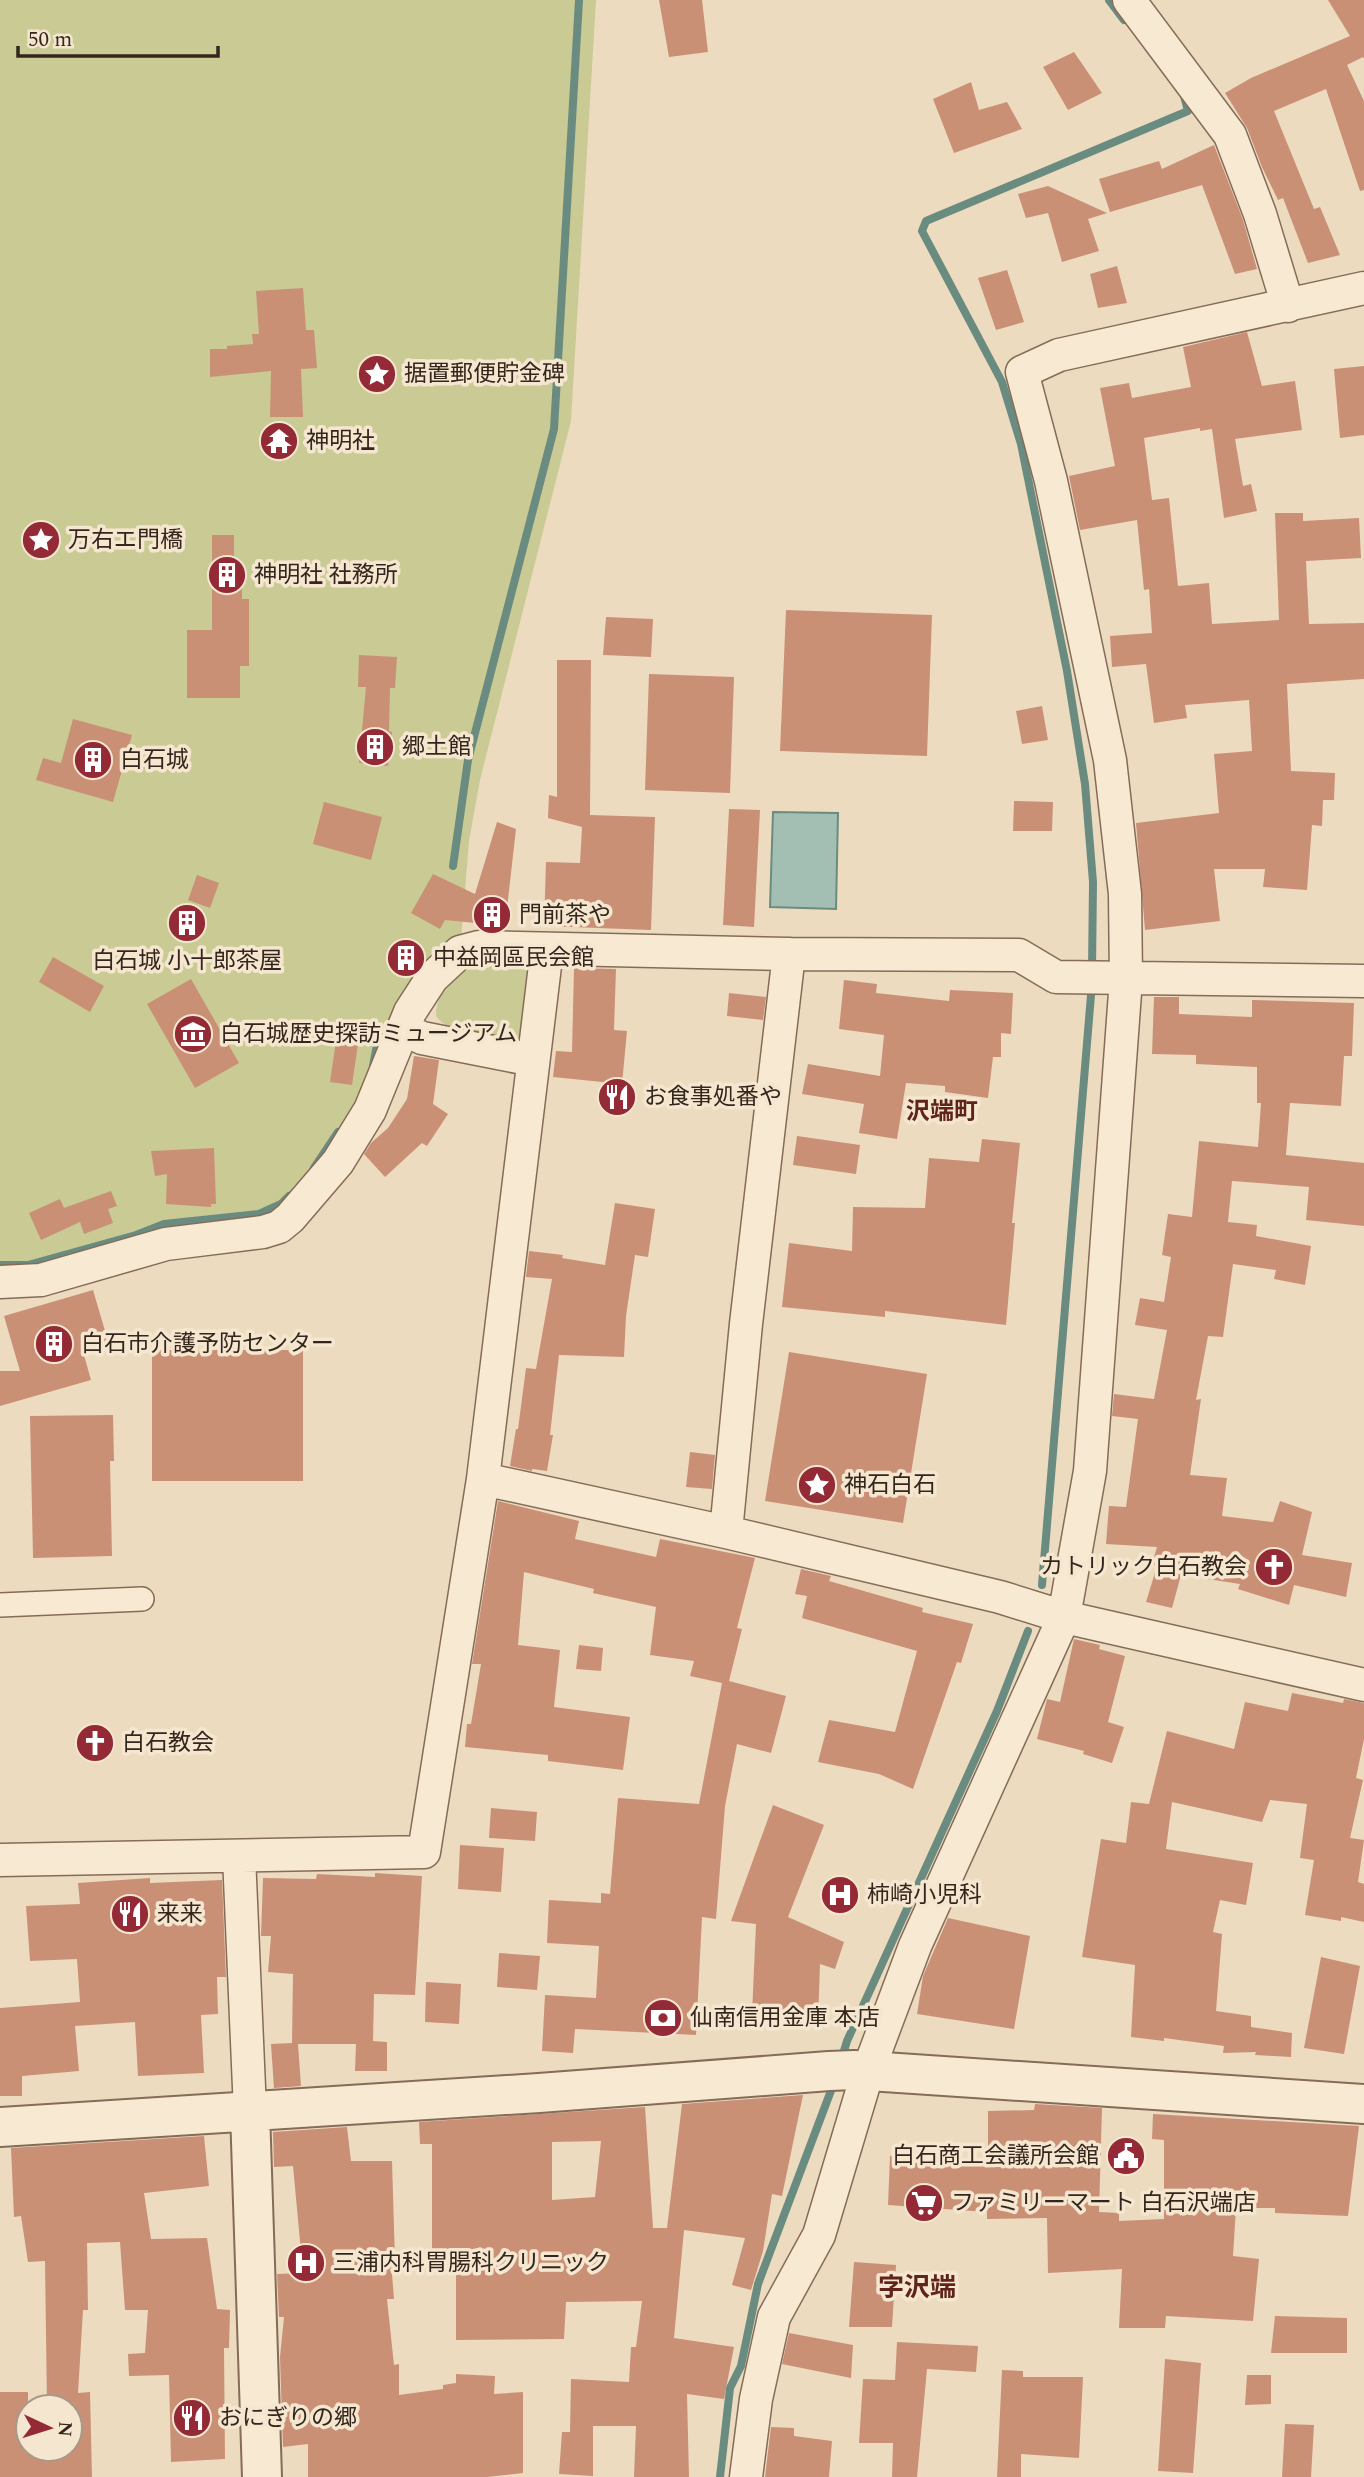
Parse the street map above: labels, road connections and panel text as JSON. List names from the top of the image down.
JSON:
{
  "districts": ["沢端町", "字沢端"],
  "places": {
    "place": ["据置郵便貯金碑", "万右エ門橋", "神石白石"],
    "temple": ["神明社"],
    "building": [
      "神明社 社務所",
      "郷土館",
      "白石城",
      "門前茶や",
      "白石城 小十郎茶屋",
      "中益岡區民会館",
      "白石市介護予防センター"
    ],
    "museum": ["白石城歴史探訪ミュージアム"],
    "restaurant": ["お食事処番や", "来来", "おにぎりの郷"],
    "church": ["カトリック白石教会", "白石教会"],
    "hospital": ["柿崎小児科", "三浦内科胃腸科クリニック"],
    "bank": ["仙南信用金庫 本店"],
    "public building": ["白石商工会議所会館"],
    "supermarket": ["ファミリーマート 白石沢端店"]
  },
  "scale_bar": "50 m",
  "north": "right"
}
